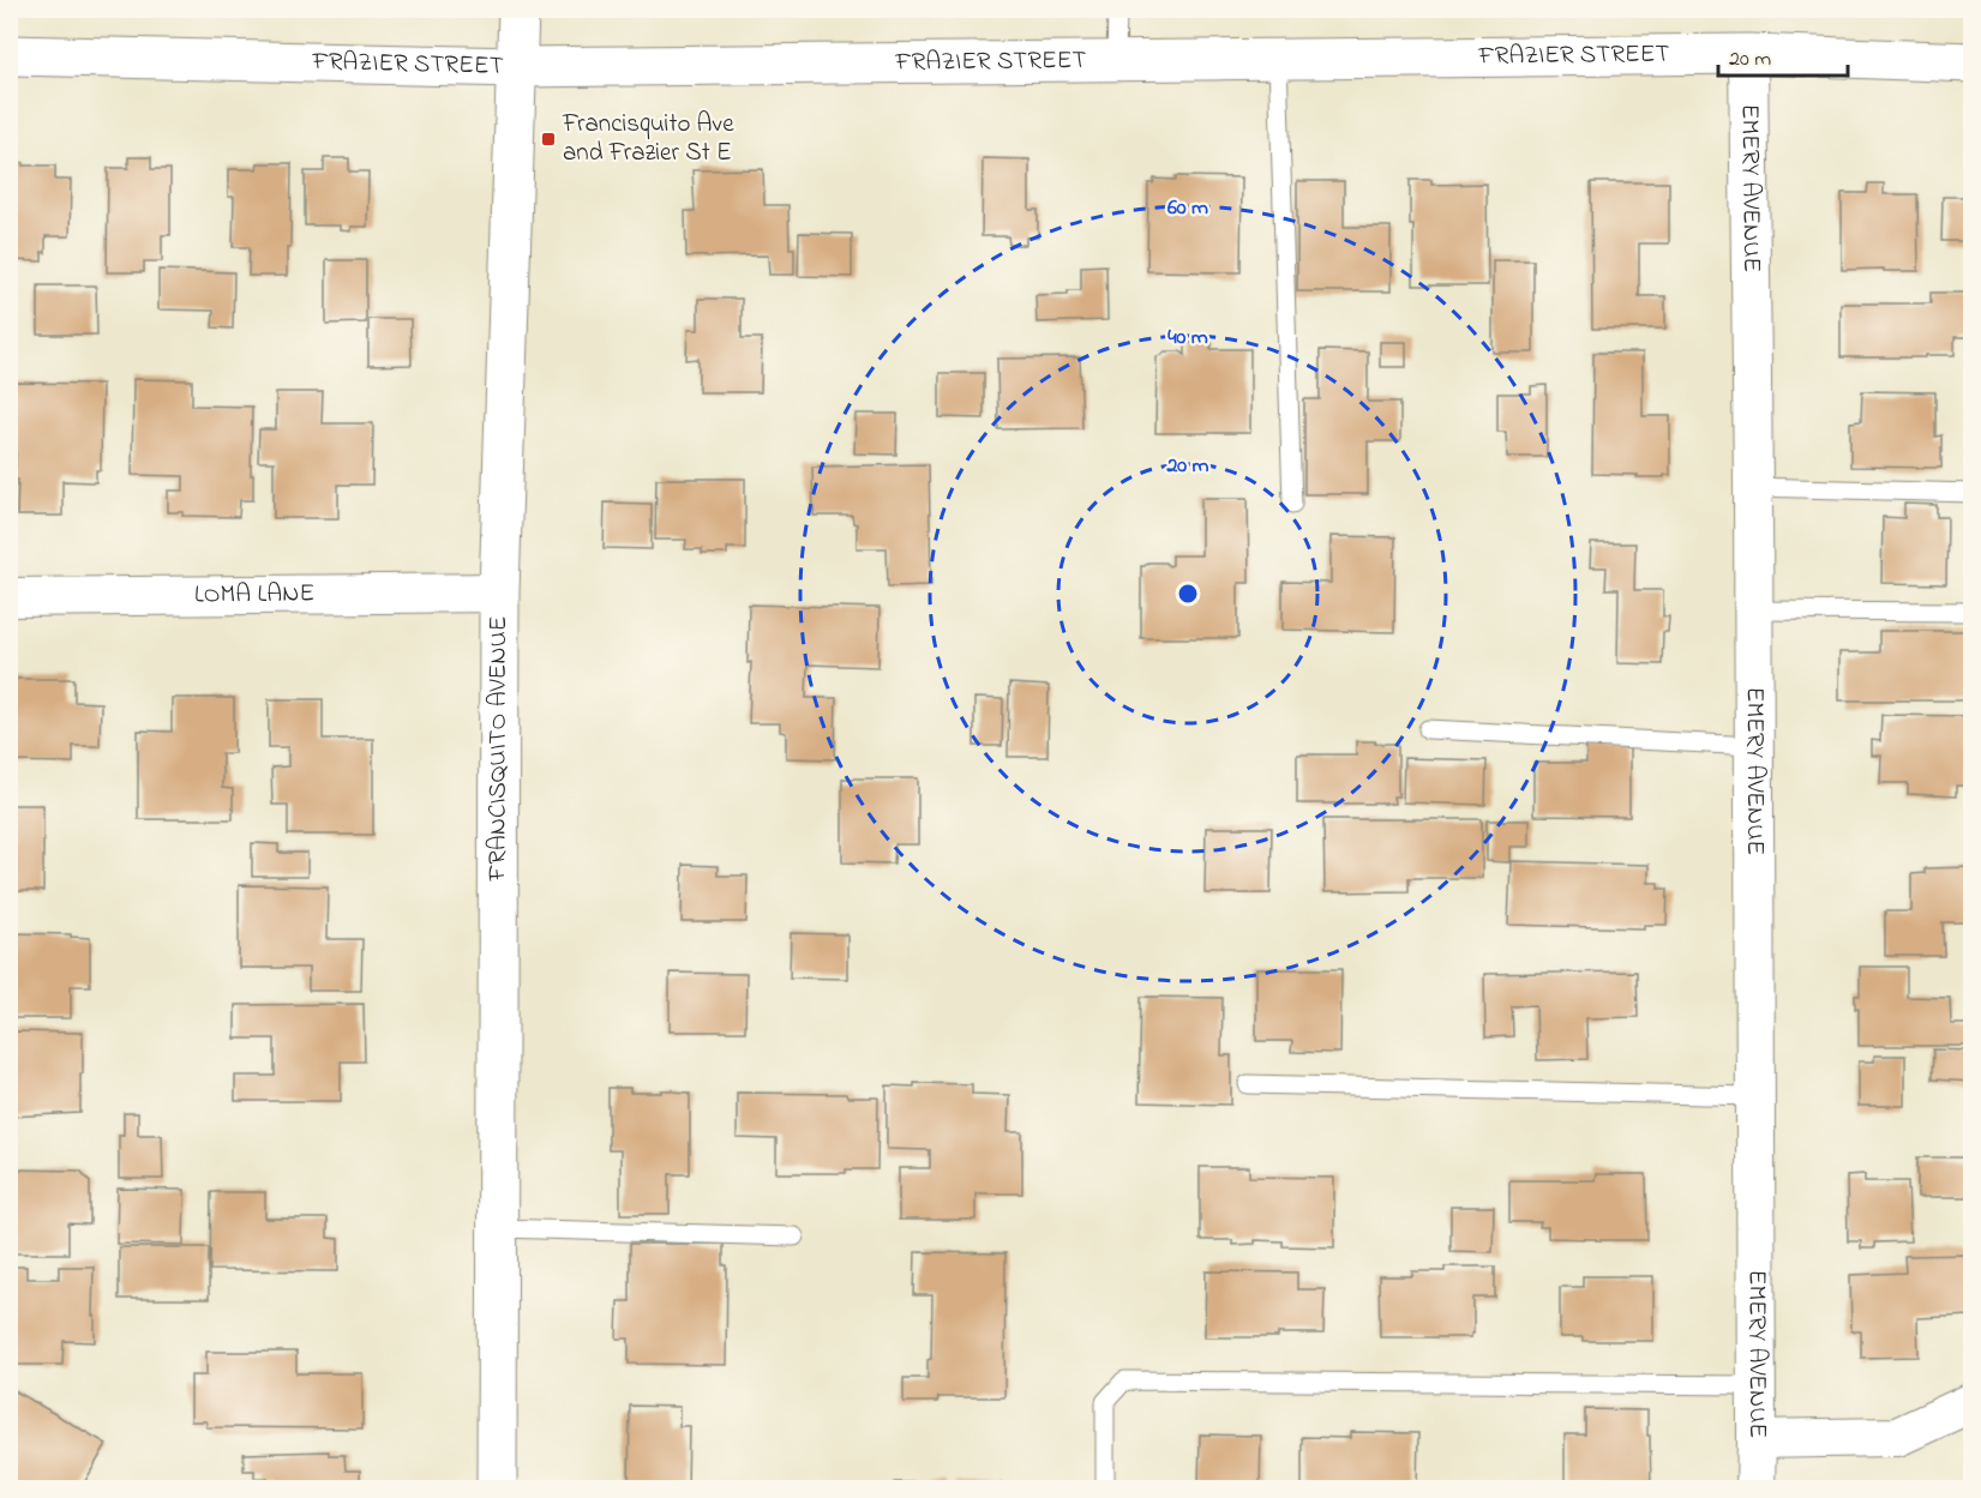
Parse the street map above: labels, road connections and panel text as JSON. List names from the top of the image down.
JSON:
{
  "streets": {
    "street": [
      "FRAZIER STREET",
      "EMERY AVENUE",
      "LOMA LANE",
      "FRANCISQUITO AVENUE"
    ]
  },
  "crossings": [
    ["FRAZIER STREET", "EMERY AVENUE"],
    ["FRAZIER STREET", "FRANCISQUITO AVENUE"],
    ["LOMA LANE", "FRANCISQUITO AVENUE"]
  ],
  "places": {
    "transit": ["Francisquito Ave and Frazier St E"]
  },
  "scale_bar": "20 m",
  "rings": ["60 m", "40 m", "20 m"]
}
